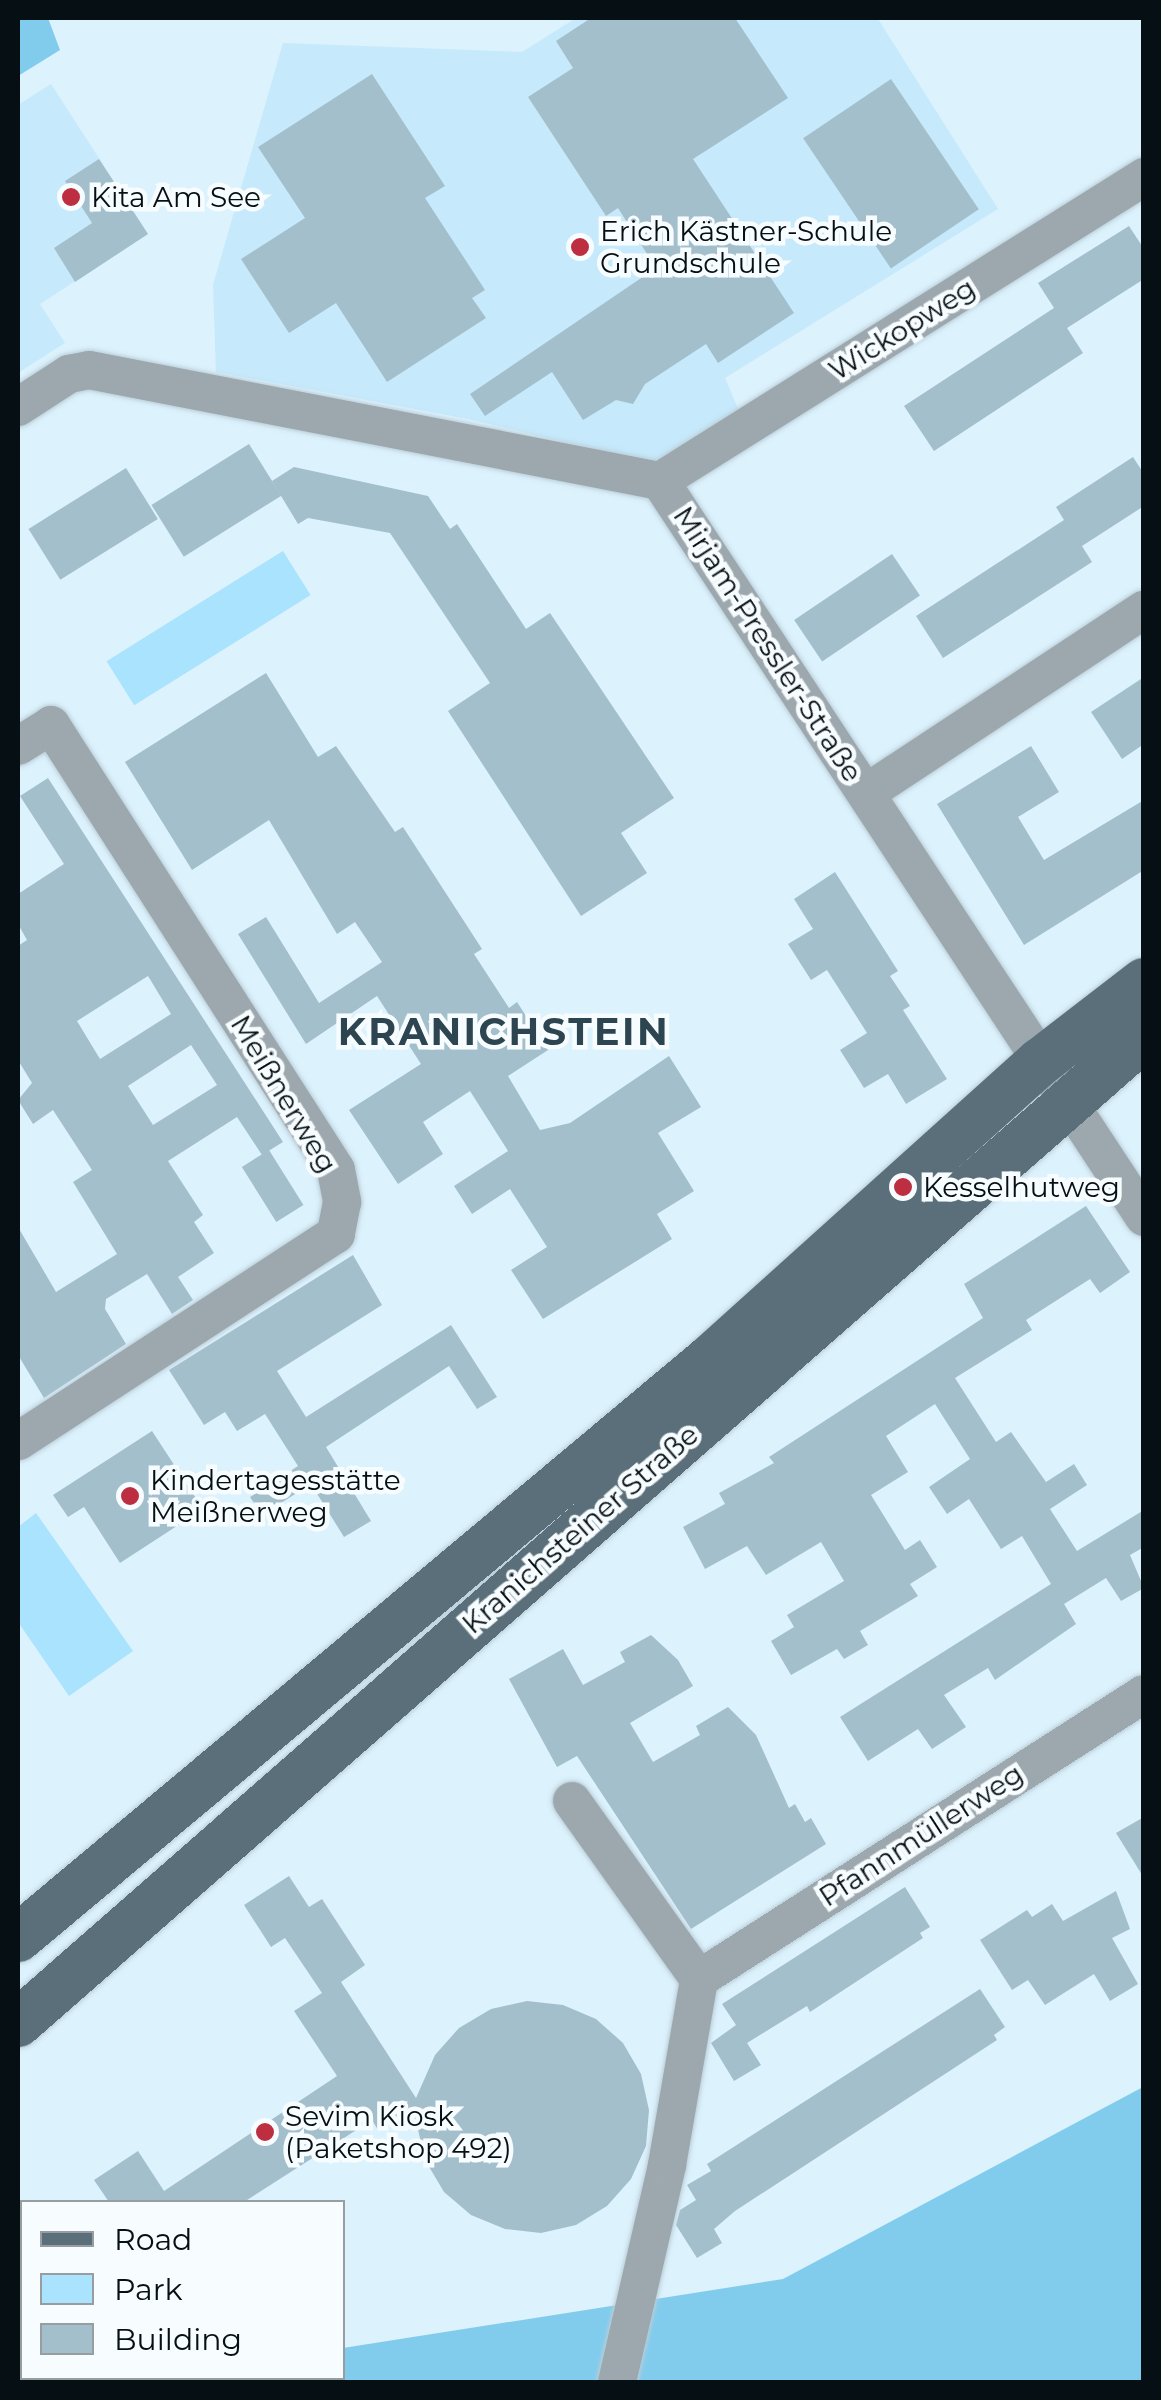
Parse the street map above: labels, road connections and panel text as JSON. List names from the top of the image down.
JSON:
{
  "streets": {
    "main road": ["Kranichsteiner Straße"],
    "street": [
      "Wickopweg",
      "Mirjam-Pressler-Straße",
      "Meißnerweg",
      "Pfannmüllerweg"
    ]
  },
  "crossings": [
    ["Wickopweg", "Mirjam-Pressler-Straße"],
    ["Mirjam-Pressler-Straße", "Kranichsteiner Straße"]
  ],
  "districts": ["KRANICHSTEIN"],
  "places": [
    "Kita Am See",
    "Erich Kästner-Schule Grundschule",
    "Kesselhutweg",
    "Kindertagesstätte Meißnerweg",
    "Sevim Kiosk (Paketshop 492)"
  ],
  "legend": ["Road", "Park", "Building"]
}
